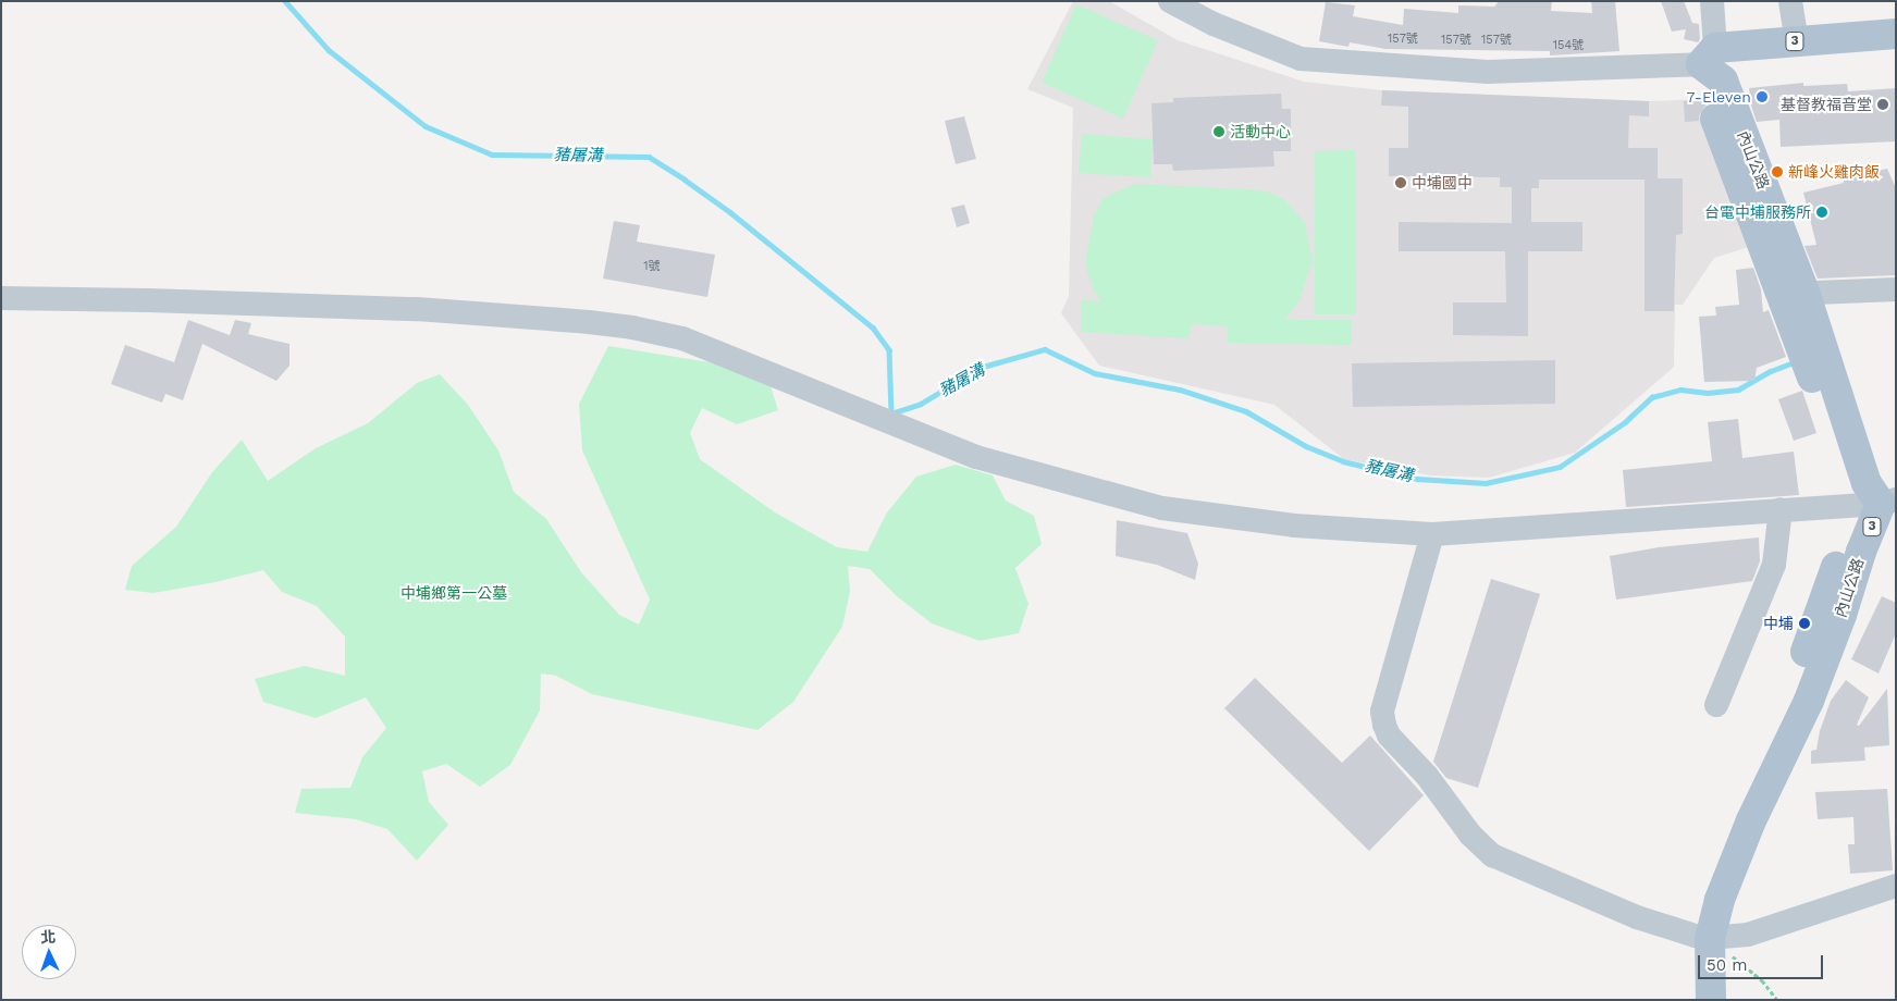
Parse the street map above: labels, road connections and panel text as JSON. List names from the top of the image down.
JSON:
{
  "streets": {
    "main road": ["3", "內山公路"]
  },
  "crossings": [
    ["3", "內山公路"]
  ],
  "water": ["豬屠溝"],
  "parks": ["中埔鄉第一公墓"],
  "places": [
    "7-Eleven",
    "基督教福音堂",
    "活動中心",
    "新峰火雞肉飯",
    "中埔國中",
    "台電中埔服務所",
    "中埔"
  ],
  "house_numbers": [
    "157號",
    "157號",
    "157號",
    "154號",
    "1號"
  ],
  "scale_bar": "50 m",
  "north": "top"
}
